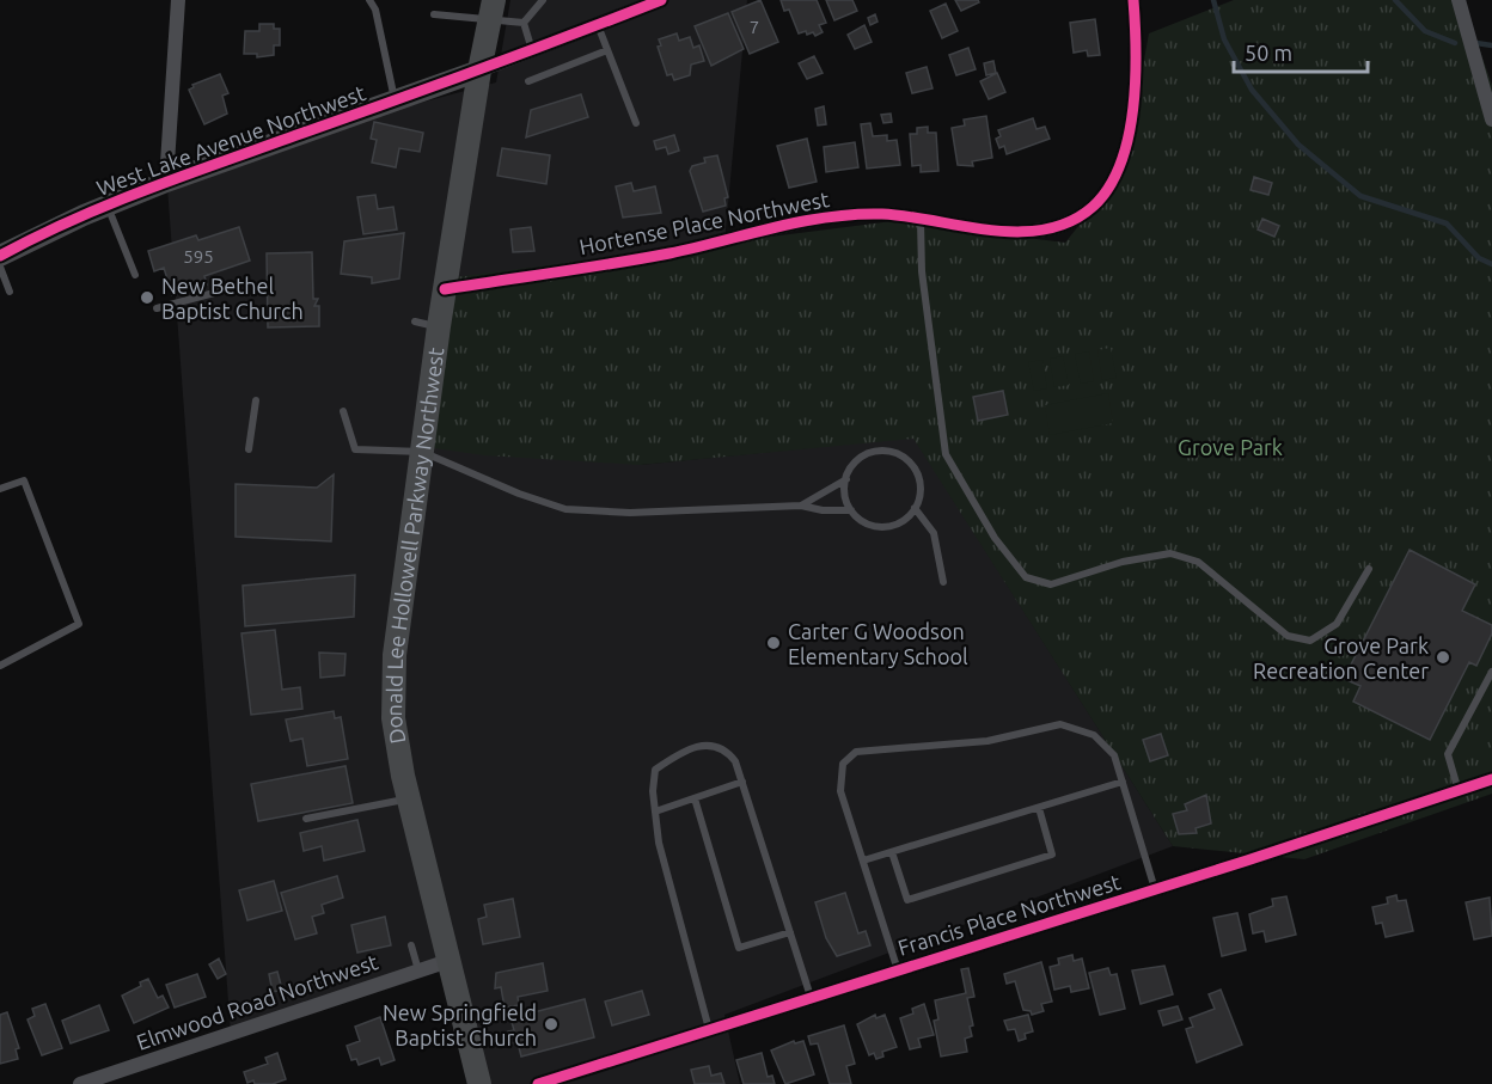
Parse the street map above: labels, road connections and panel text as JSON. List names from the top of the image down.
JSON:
{
  "streets": {
    "main road": ["Donald Lee Hollowell Parkway Northwest"],
    "street": [
      "West Lake Avenue Northwest",
      "Hortense Place Northwest",
      "Francis Place Northwest",
      "Elmwood Road Northwest"
    ]
  },
  "crossings": [
    ["West Lake Avenue Northwest", "Donald Lee Hollowell Parkway Northwest"],
    ["Hortense Place Northwest", "Donald Lee Hollowell Parkway Northwest"],
    ["Donald Lee Hollowell Parkway Northwest", "Elmwood Road Northwest"]
  ],
  "parks": ["Grove Park"],
  "places": [
    "New Bethel Baptist Church",
    "Carter G Woodson Elementary School",
    "Grove Park Recreation Center",
    "New Springfield Baptist Church"
  ],
  "house_numbers": ["7", "595"],
  "scale_bar": "50 m"
}
